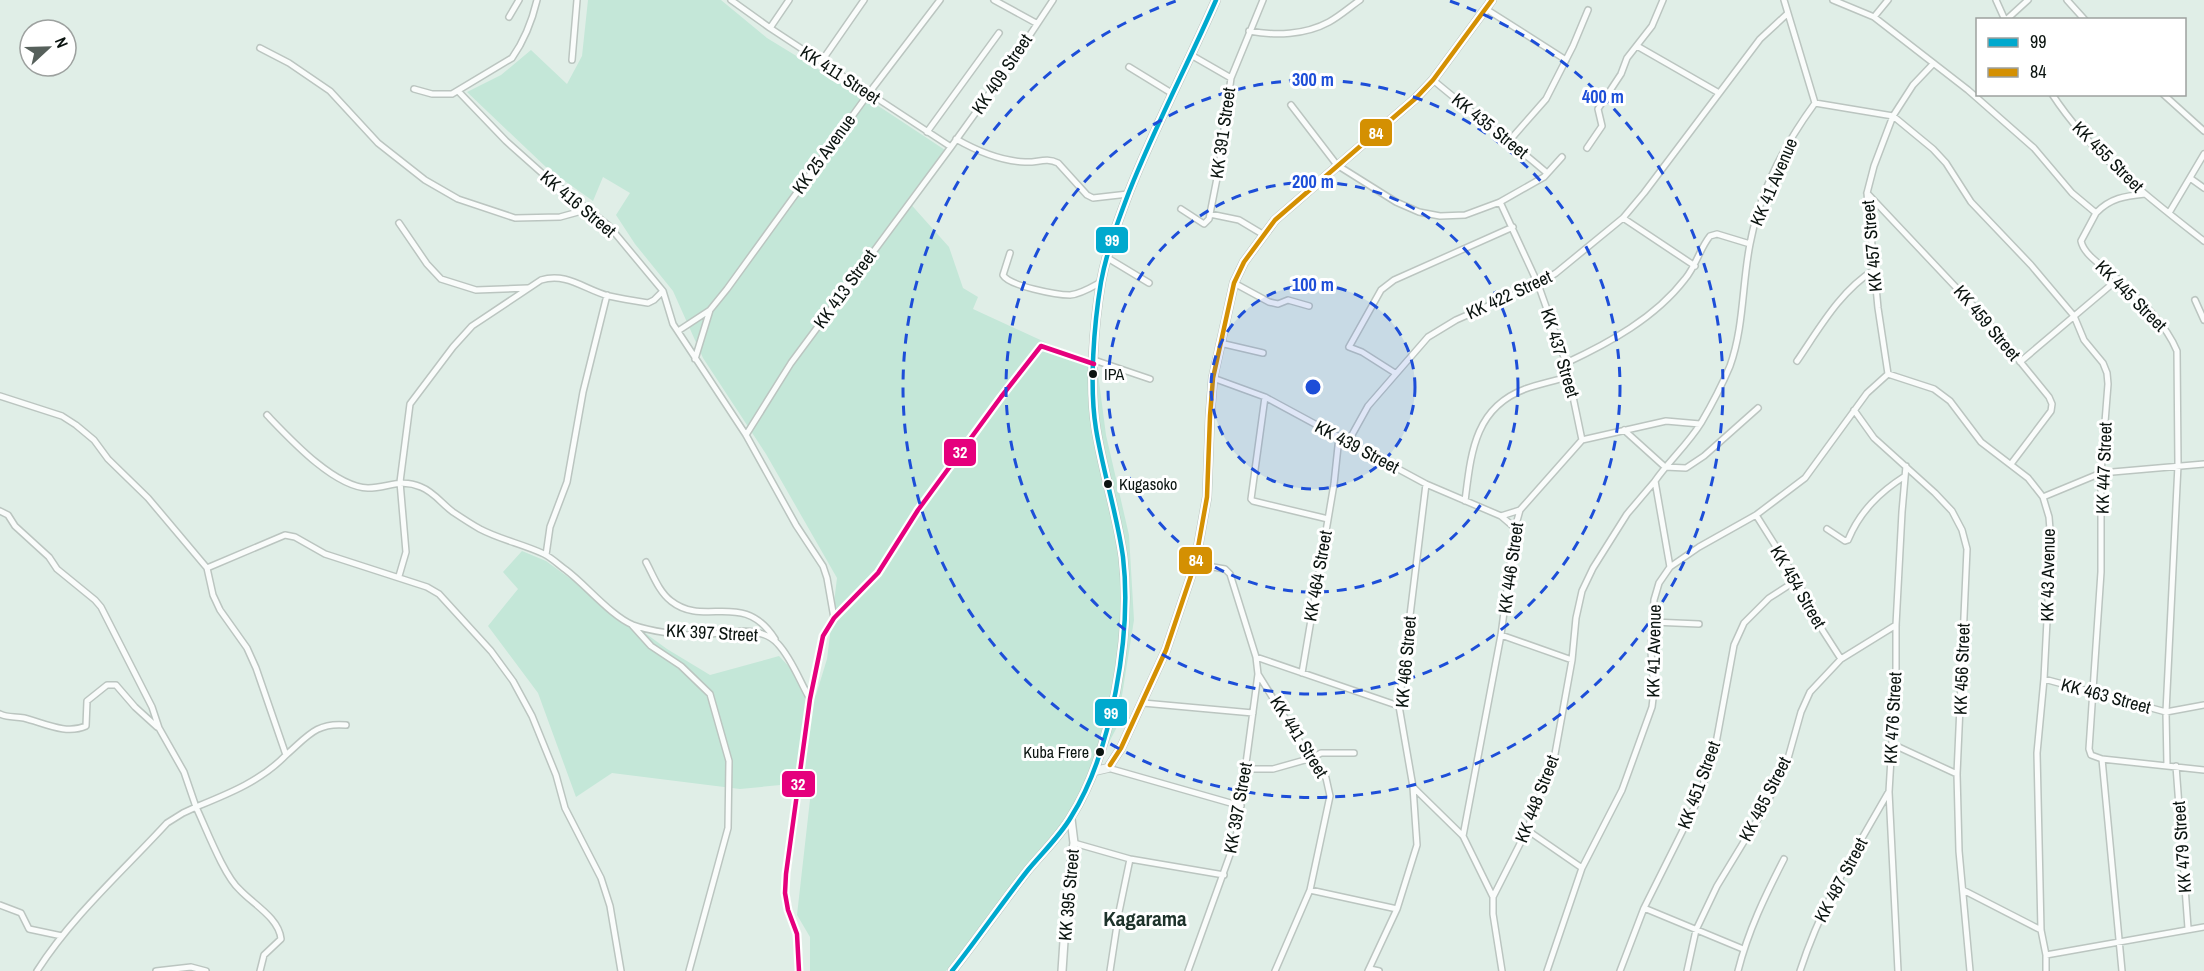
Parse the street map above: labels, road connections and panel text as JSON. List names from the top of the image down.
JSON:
{
  "streets": {
    "street": [
      "KK 409 Street",
      "KK 411 Street",
      "KK 435 Street",
      "KK 391 Street",
      "KK 25 Avenue",
      "KK 455 Street",
      "KK 41 Avenue",
      "KK 416 Street",
      "KK 457 Street",
      "KK 413 Street",
      "KK 422 Street",
      "KK 445 Street",
      "KK 459 Street",
      "KK 437 Street",
      "KK 439 Street",
      "KK 447 Street",
      "KK 446 Street",
      "KK 43 Avenue",
      "KK 464 Street",
      "KK 454 Street",
      "KK 397 Street",
      "KK 466 Street",
      "KK 456 Street",
      "KK 463 Street",
      "KK 476 Street",
      "KK 441 Street",
      "KK 451 Street",
      "KK 448 Street",
      "KK 485 Street",
      "KK 479 Street",
      "KK 487 Street",
      "KK 395 Street"
    ]
  },
  "crossings": [
    ["KK 409 Street", "KK 411 Street"],
    ["KK 409 Street", "KK 413 Street"],
    ["KK 411 Street", "KK 25 Avenue"],
    ["KK 411 Street", "KK 413 Street"],
    ["KK 435 Street", "KK 437 Street"],
    ["KK 25 Avenue", "KK 416 Street"],
    ["KK 41 Avenue", "KK 448 Street"],
    ["KK 457 Street", "KK 459 Street"],
    ["KK 457 Street", "KK 447 Street"],
    ["KK 457 Street", "KK 43 Avenue"],
    ["KK 422 Street", "KK 437 Street"],
    ["KK 422 Street", "KK 439 Street"],
    ["KK 445 Street", "KK 463 Street"],
    ["KK 459 Street", "KK 43 Avenue"],
    ["KK 437 Street", "KK 446 Street"],
    ["KK 439 Street", "KK 446 Street"],
    ["KK 439 Street", "KK 464 Street"],
    ["KK 439 Street", "KK 466 Street"],
    ["KK 447 Street", "KK 463 Street"],
    ["KK 43 Avenue", "KK 463 Street"],
    ["KK 454 Street", "KK 451 Street"],
    ["KK 454 Street", "KK 485 Street"],
    ["KK 397 Street", "KK 441 Street"],
    ["KK 456 Street", "KK 476 Street"],
    ["KK 476 Street", "KK 485 Street"],
    ["KK 476 Street", "KK 487 Street"]
  ],
  "districts": ["Kagarama"],
  "places": ["IPA", "Kugasoko", "Kuba Frere"],
  "lines": ["transit line 99", "transit line 84", "transit line 32"],
  "legend": ["99", "84"],
  "north": "right",
  "rings": [
    "300 m",
    "400 m",
    "200 m",
    "100 m"
  ]
}
